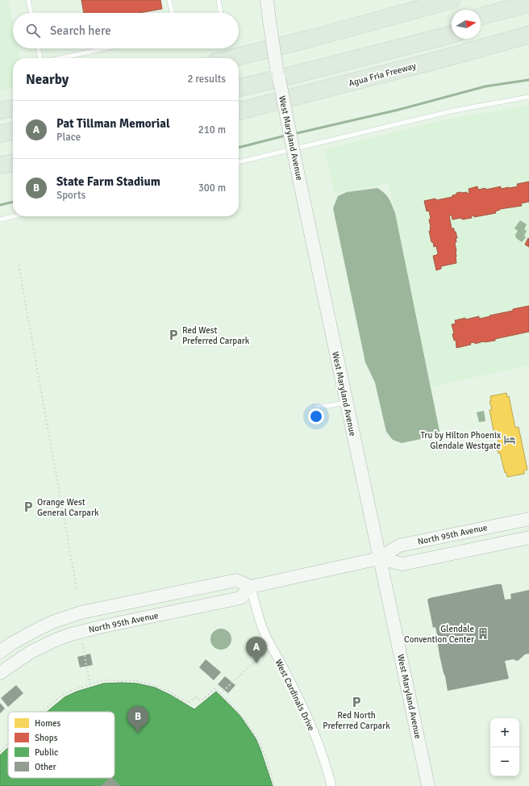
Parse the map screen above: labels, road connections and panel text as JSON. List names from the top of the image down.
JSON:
{
  "streets": {
    "highway": ["Agua Fria Freeway"],
    "street": ["West Maryland Avenue", "North 95th Avenue", "West Cardinals Drive"]
  },
  "crossings": [
    ["West Maryland Avenue", "North 95th Avenue"],
    ["North 95th Avenue", "West Cardinals Drive"]
  ],
  "places": {
    "parking": ["Red West Preferred Carpark", "Orange West General Carpark", "Red North Preferred Carpark"],
    "hotel": ["Tru by Hilton Phoenix Glendale Westgate"],
    "building": ["Glendale Convention Center"]
  },
  "legend": [
    "Homes",
    "Shops",
    "Public",
    "Other"
  ],
  "north": "right",
  "page": {
    "search": "Search here",
    "heading": ["Nearby", "2 results"],
    "list": [
      {
        "mark": "A",
        "name": "Pat Tillman Memorial",
        "note": "Place",
        "value": "210 m"
      },
      {
        "mark": "B",
        "name": "State Farm Stadium",
        "note": "Sports",
        "value": "300 m"
      }
    ],
    "pins": ["A", "B"],
    "map_buttons": ["+", "−"]
  }
}
